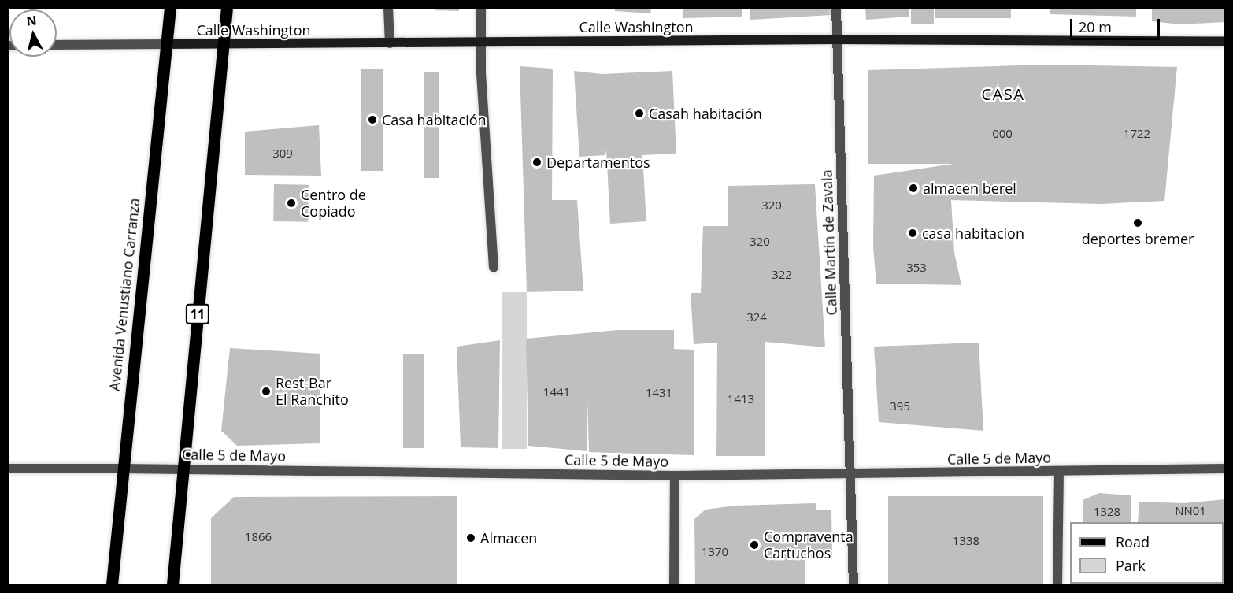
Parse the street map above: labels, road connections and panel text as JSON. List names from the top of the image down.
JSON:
{
  "streets": {
    "main road": ["Calle Washington", "Avenida Venustiano Carranza", "11"],
    "street": ["Calle Martín de Zavala", "Calle 5 de Mayo"]
  },
  "crossings": [
    ["Calle Washington", "Calle Martín de Zavala"],
    ["Calle Washington", "Avenida Venustiano Carranza"],
    ["Calle Washington", "11"],
    ["Calle Martín de Zavala", "Calle 5 de Mayo"],
    ["Avenida Venustiano Carranza", "Calle 5 de Mayo"],
    ["11", "Calle 5 de Mayo"]
  ],
  "districts": ["CASA"],
  "places": [
    "Casah habitación",
    "Casa habitación",
    "Departamentos",
    "almacen berel",
    "Centro de Copiado",
    "deportes bremer",
    "casa habitacion",
    "Rest-Bar El Ranchito",
    "Almacen",
    "Compraventa Cartuchos"
  ],
  "house_numbers": [
    "000",
    "1722",
    "309",
    "320",
    "320",
    "353",
    "322",
    "324",
    "1441",
    "1431",
    "1413",
    "395",
    "NN01",
    "1328",
    "1866",
    "1338",
    "1370"
  ],
  "legend": ["Road", "Park"],
  "scale_bar": "20 m",
  "north": "top"
}
